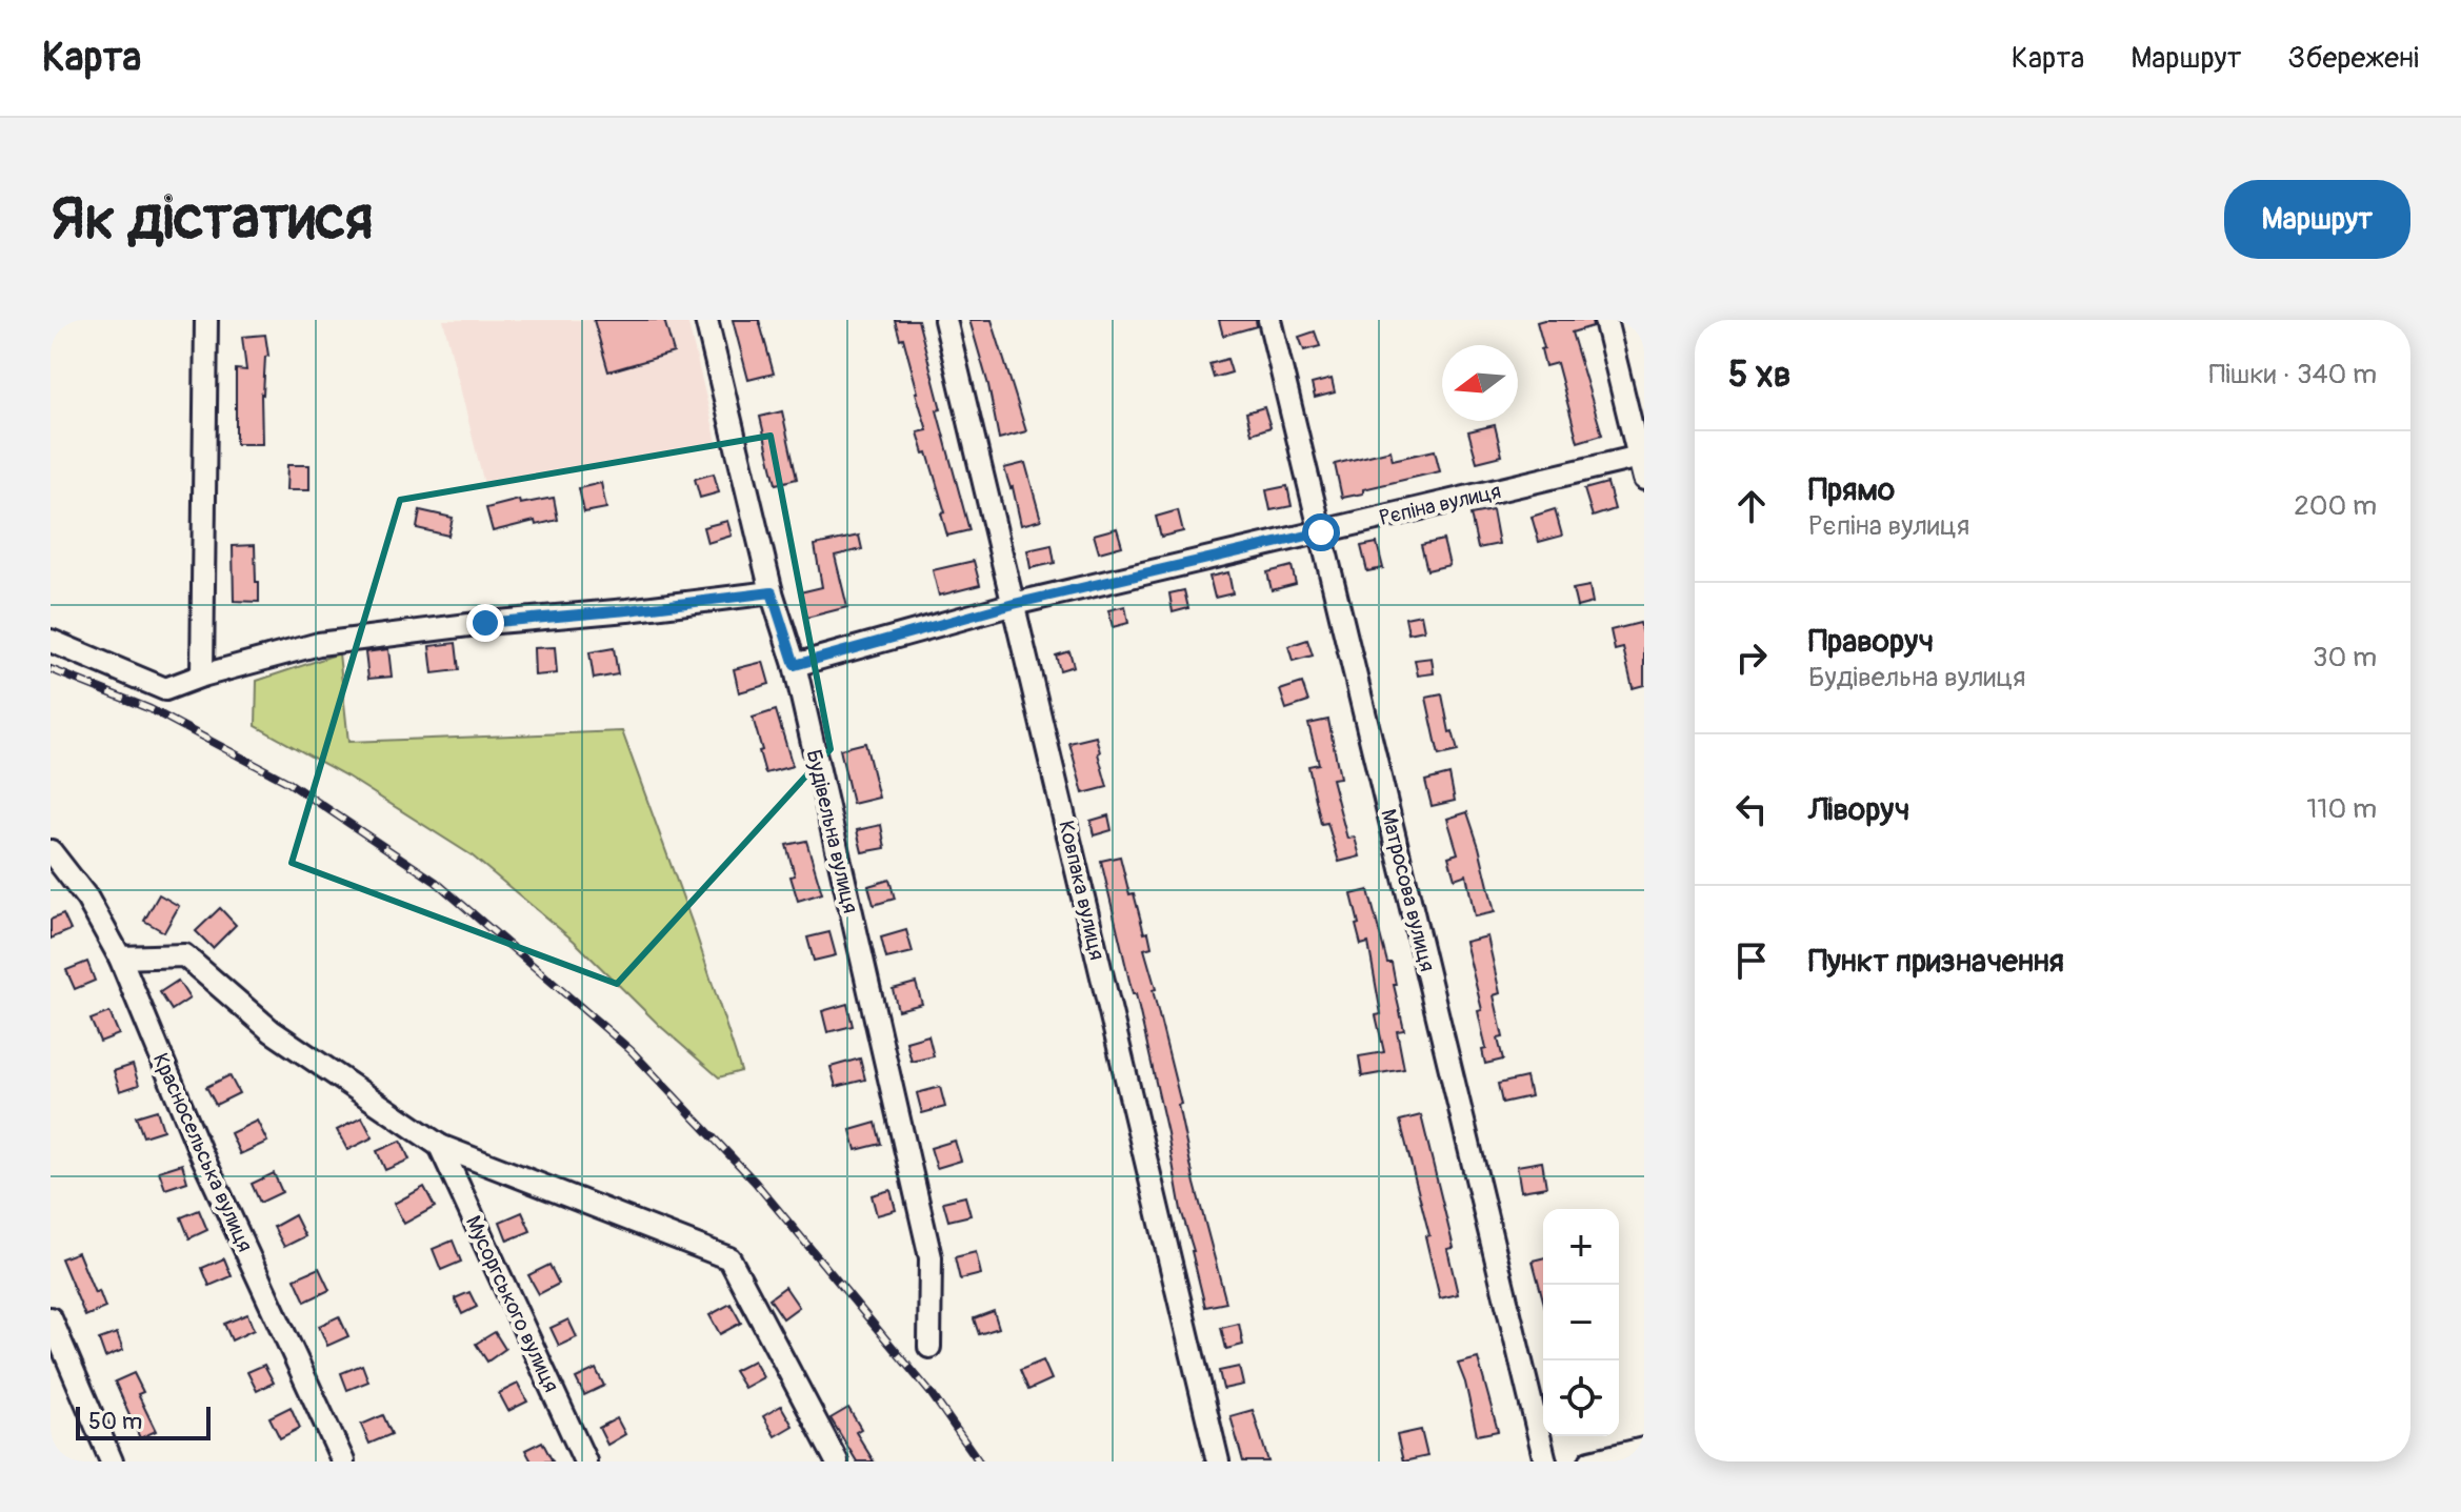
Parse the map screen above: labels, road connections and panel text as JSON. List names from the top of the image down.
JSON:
{
  "streets": {
    "street": [
      "Рєпіна вулиця",
      "Будівельна вулиця",
      "Ковпака вулиця",
      "Матросова вулиця",
      "Красносельська вулиця",
      "Мусоргського вулиця"
    ]
  },
  "crossings": [
    ["Рєпіна вулиця", "Будівельна вулиця"],
    ["Рєпіна вулиця", "Ковпака вулиця"],
    ["Рєпіна вулиця", "Матросова вулиця"]
  ],
  "scale_bar": "50 m",
  "north": "left",
  "page": {
    "header": "Карта",
    "nav": ["Карта", "Маршрут", "Збережені"],
    "buttons": "Маршрут",
    "title": "Як дістатися",
    "heading": ["5 хв", "Пішки · 340 m"],
    "list": [
      ["Прямо", "Рєпіна вулиця", "200 m"],
      ["Праворуч", "Будівельна вулиця", "30 m"],
      ["Ліворуч", "110 m"],
      "Пункт призначення"
    ],
    "map_buttons": ["+", "−"],
    "scale": "50 m"
  }
}
